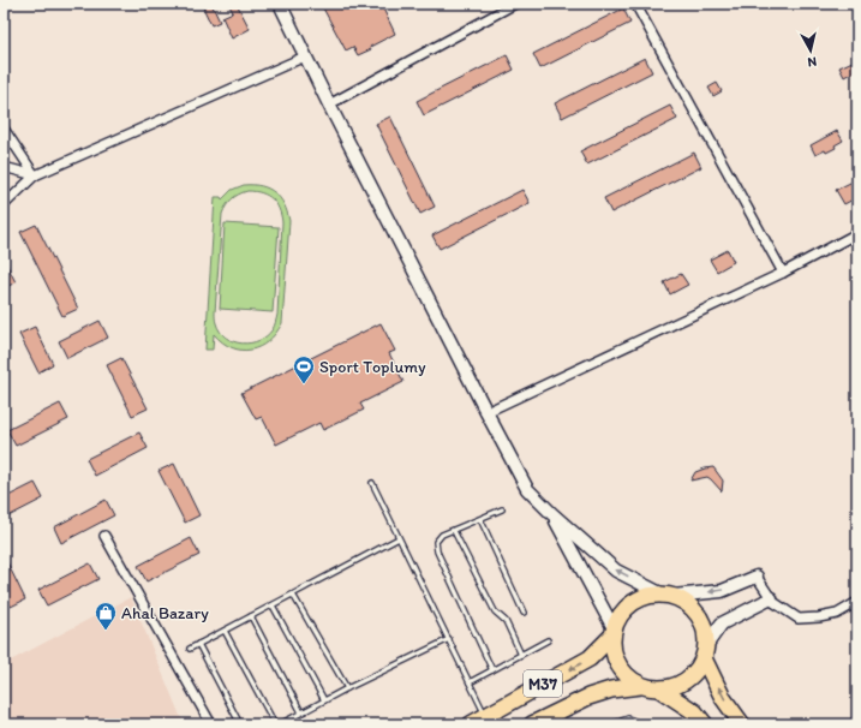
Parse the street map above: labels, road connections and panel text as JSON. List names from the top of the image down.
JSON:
{
  "streets": {
    "highway": ["M37"]
  },
  "places": {
    "sports": ["Sport Toplumy"],
    "shop": ["Ahal Bazary"]
  },
  "north": "bottom"
}
